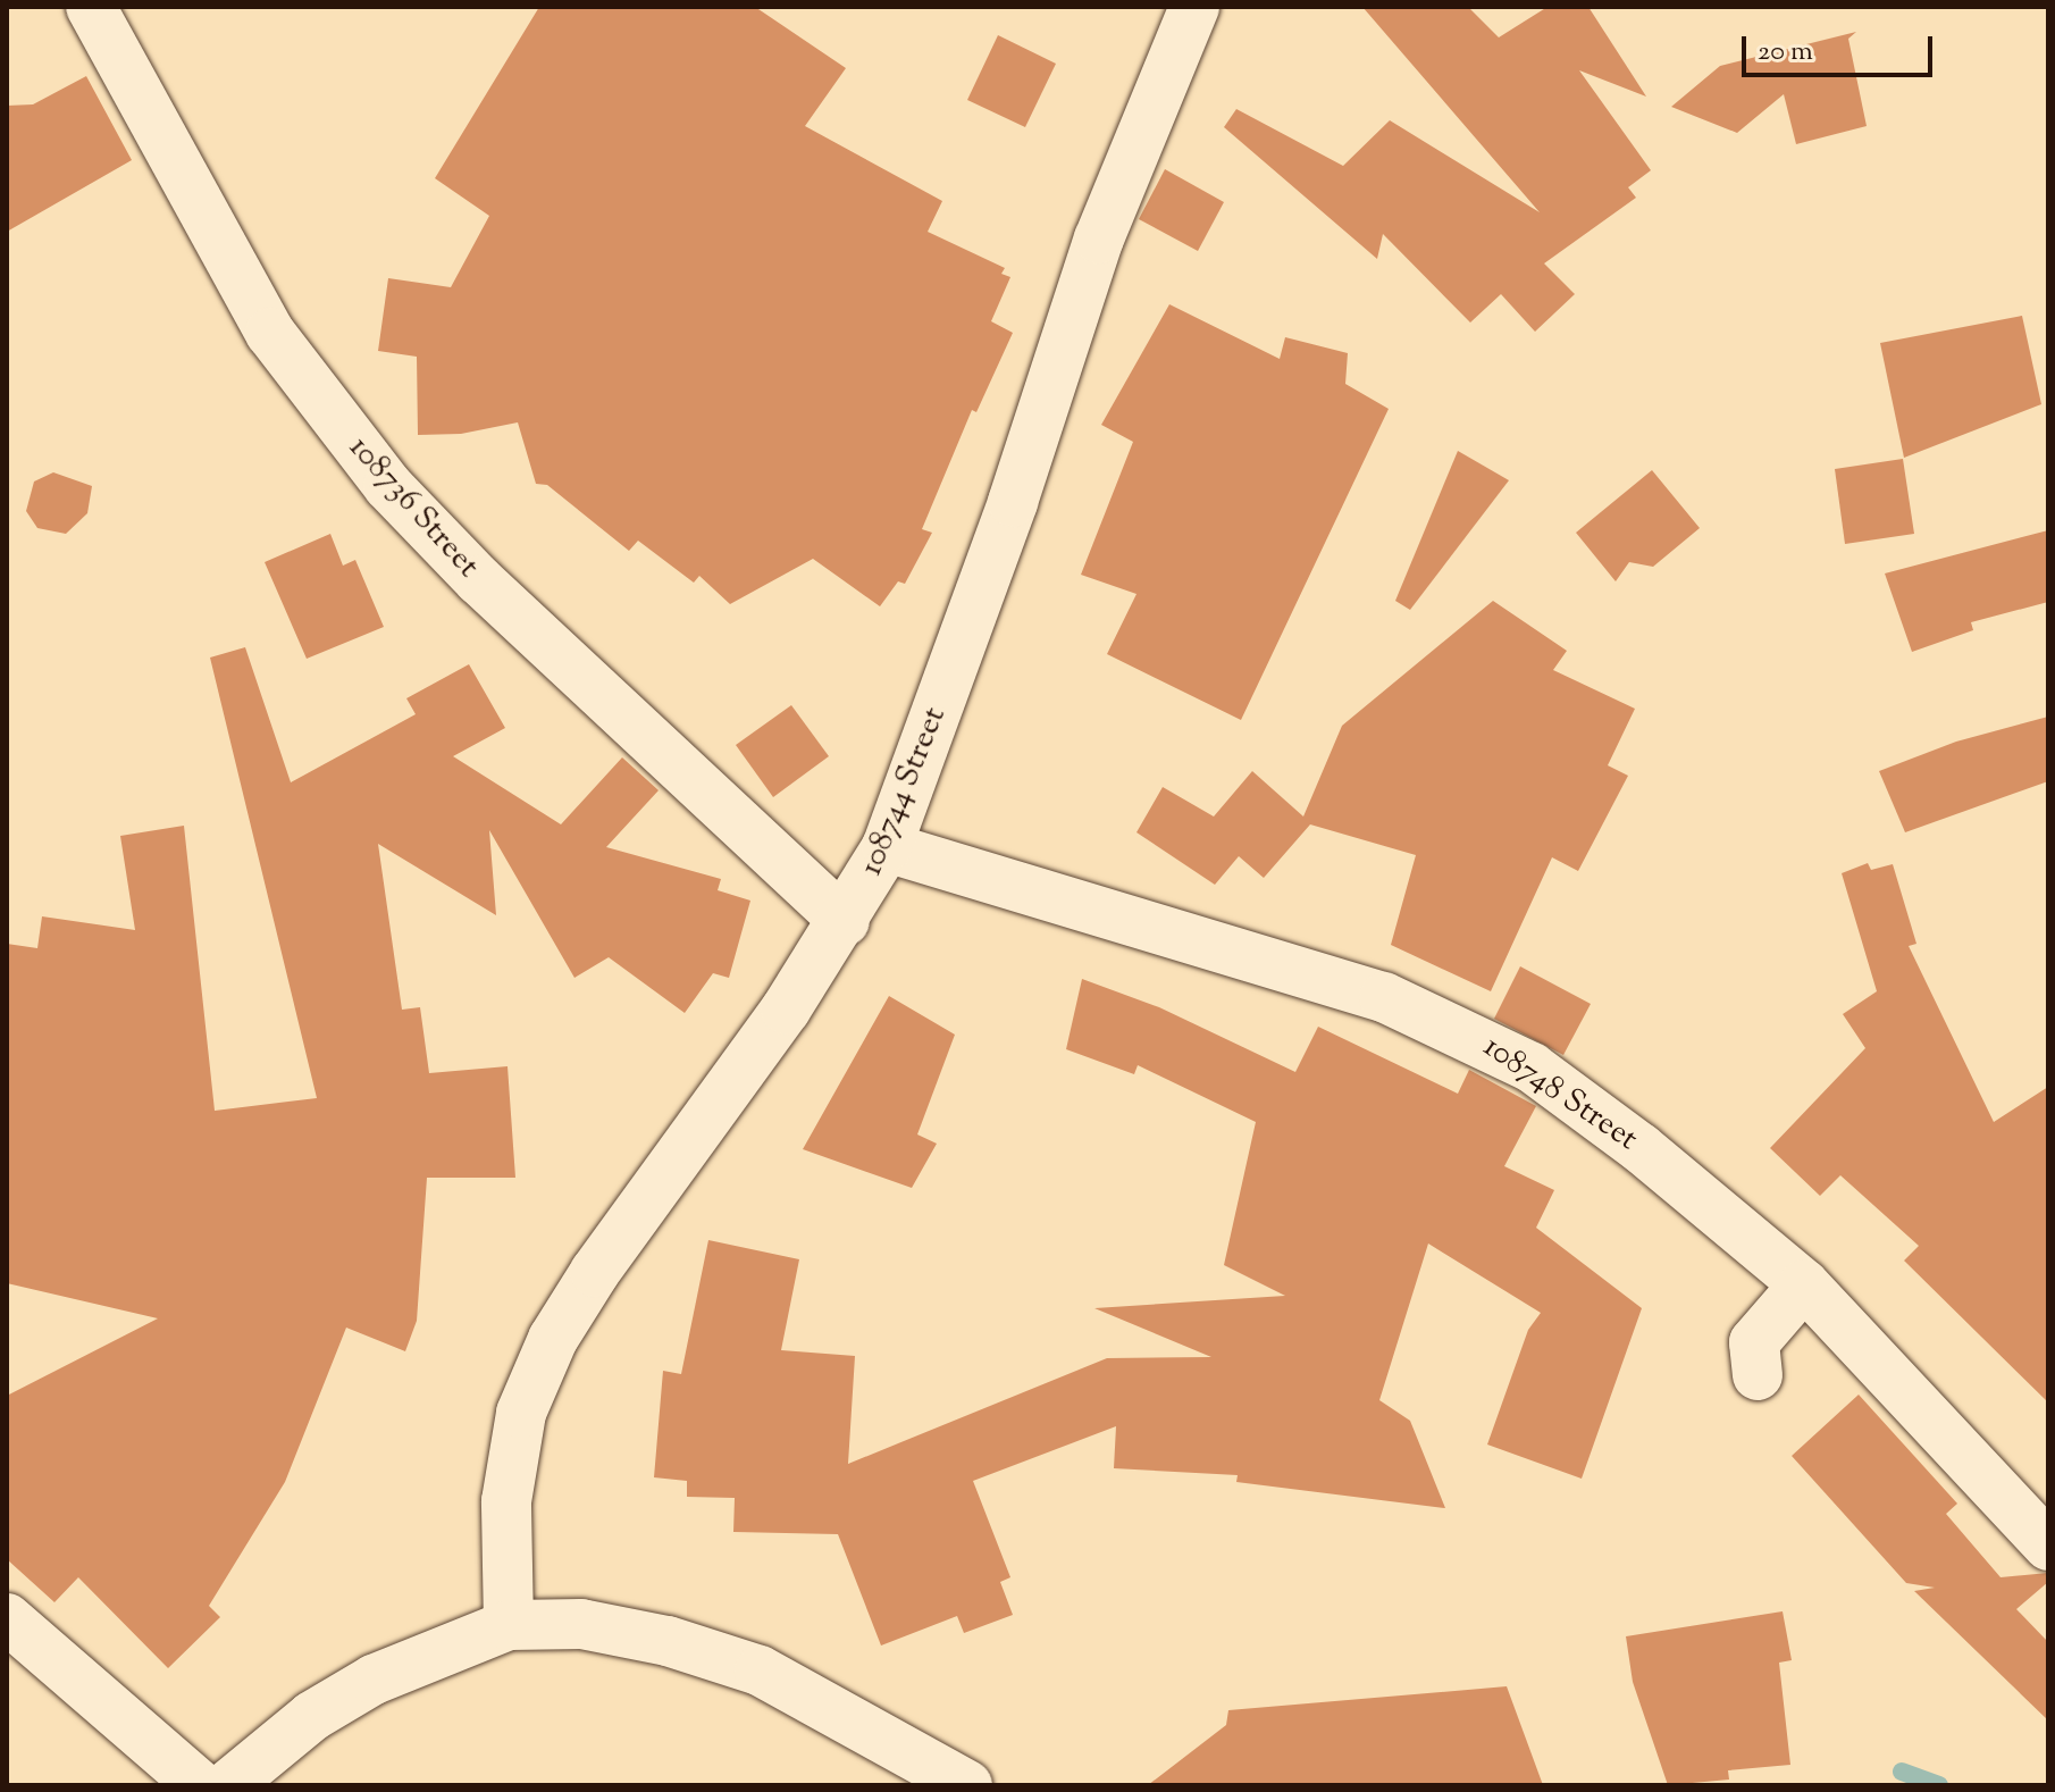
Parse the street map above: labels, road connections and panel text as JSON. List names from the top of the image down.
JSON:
{
  "streets": {
    "street": ["108736 Street", "108744 Street", "108748 Street"]
  },
  "crossings": [
    ["108736 Street", "108744 Street"],
    ["108744 Street", "108748 Street"]
  ],
  "scale_bar": "20 m"
}
